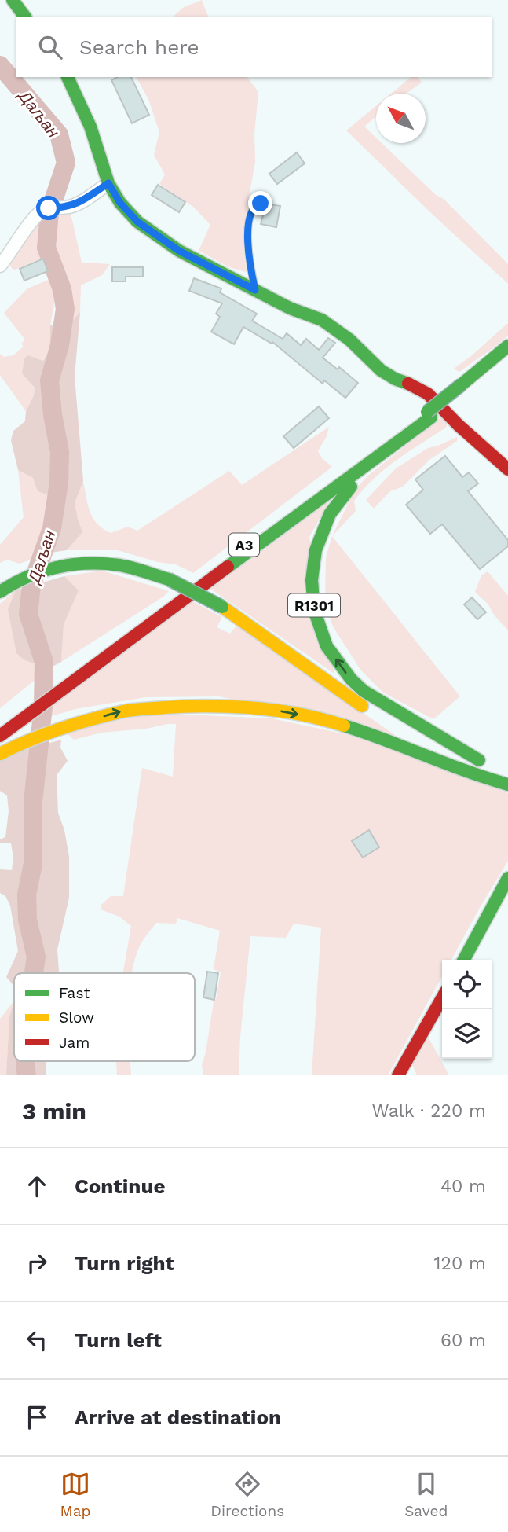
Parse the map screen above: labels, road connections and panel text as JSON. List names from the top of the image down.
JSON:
{
  "streets": {
    "main road": ["A3", "R1301"]
  },
  "crossings": [
    ["A3", "R1301"]
  ],
  "water": ["Даљан"],
  "legend": ["Fast", "Slow", "Jam"],
  "north": "top left",
  "page": {
    "search": "Search here",
    "heading": ["3 min", "Walk · 220 m"],
    "list": [
      ["Continue", "40 m"],
      ["Turn right", "120 m"],
      ["Turn left", "60 m"],
      "Arrive at destination"
    ],
    "nav": ["Map", "Directions", "Saved"]
  }
}
